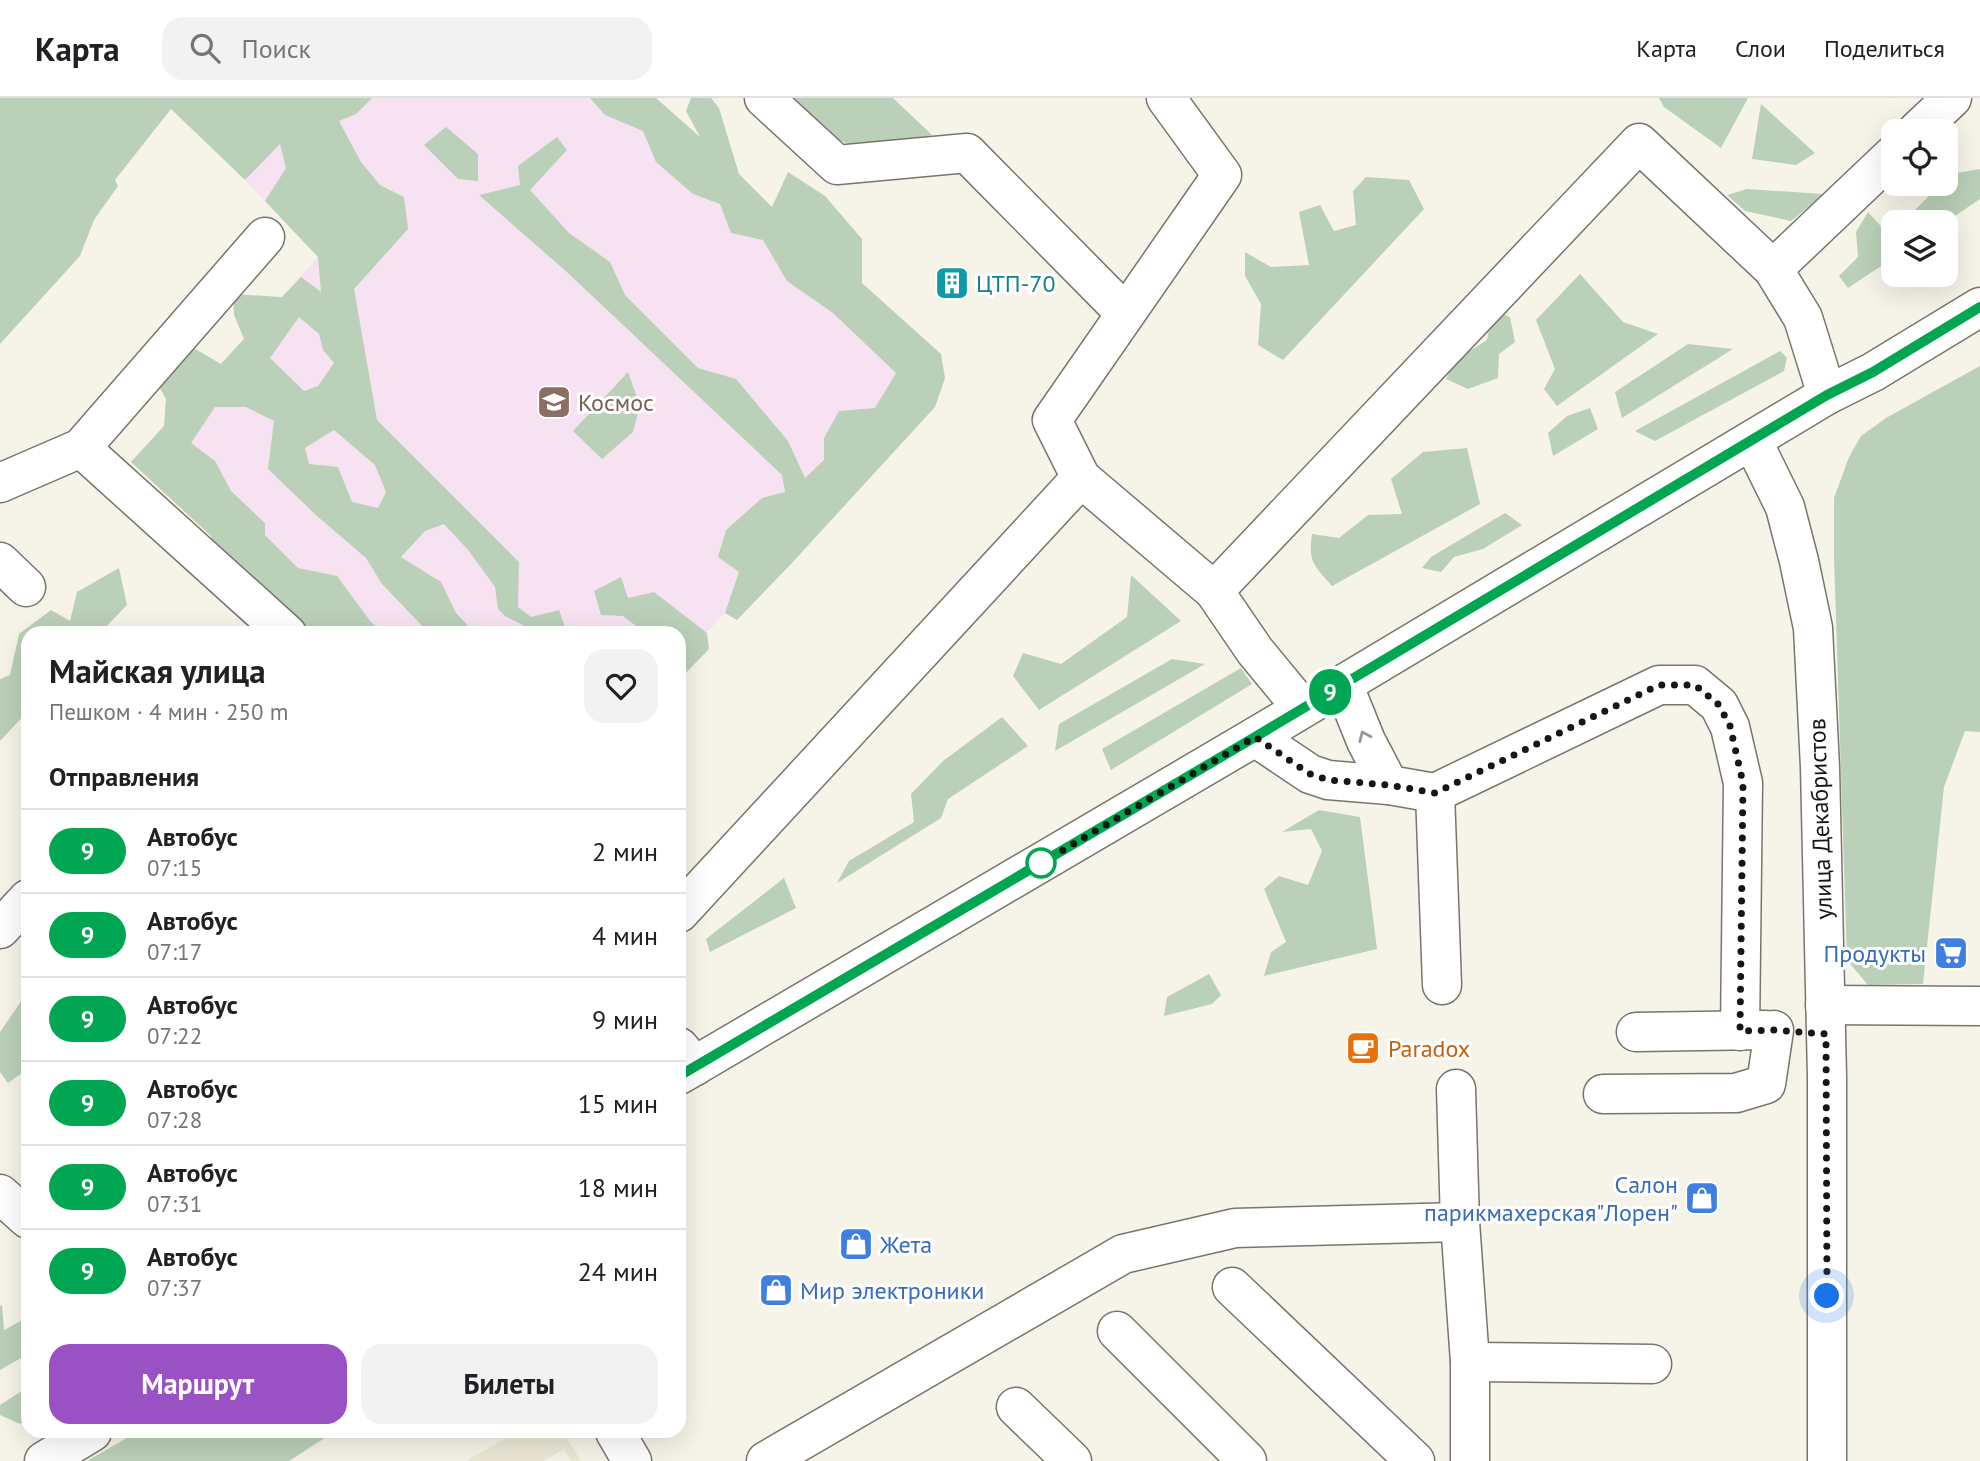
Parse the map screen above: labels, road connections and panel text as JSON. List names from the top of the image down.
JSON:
{
  "streets": {
    "main road": ["улица Декабристов"]
  },
  "places": {
    "building": ["ЦТП-70"],
    "school or university": ["Космос"],
    "supermarket": ["Продукты"],
    "cafe": ["Paradox"],
    "shop": ["Салон парикмахерская\"Лорен\"", "Жета", "Мир электроники"]
  },
  "lines": ["bus line 9"],
  "page": {
    "header": "Карта",
    "search": "Поиск",
    "nav": ["Карта", "Слои", "Поделиться"],
    "on_map": "9",
    "heading": [
      ["Майская улица", "Пешком · 4 мин · 250 m"],
      "Отправления"
    ],
    "list": [
      {
        "mark": "9",
        "name": "Автобус",
        "note": "07:15",
        "value": "2 мин"
      },
      {
        "mark": "9",
        "name": "Автобус",
        "note": "07:17",
        "value": "4 мин"
      },
      {
        "mark": "9",
        "name": "Автобус",
        "note": "07:22",
        "value": "9 мин"
      },
      {
        "mark": "9",
        "name": "Автобус",
        "note": "07:28",
        "value": "15 мин"
      },
      {
        "mark": "9",
        "name": "Автобус",
        "note": "07:31",
        "value": "18 мин"
      },
      {
        "mark": "9",
        "name": "Автобус",
        "note": "07:37",
        "value": "24 мин"
      }
    ],
    "buttons": ["Маршрут", "Билеты"]
  }
}
